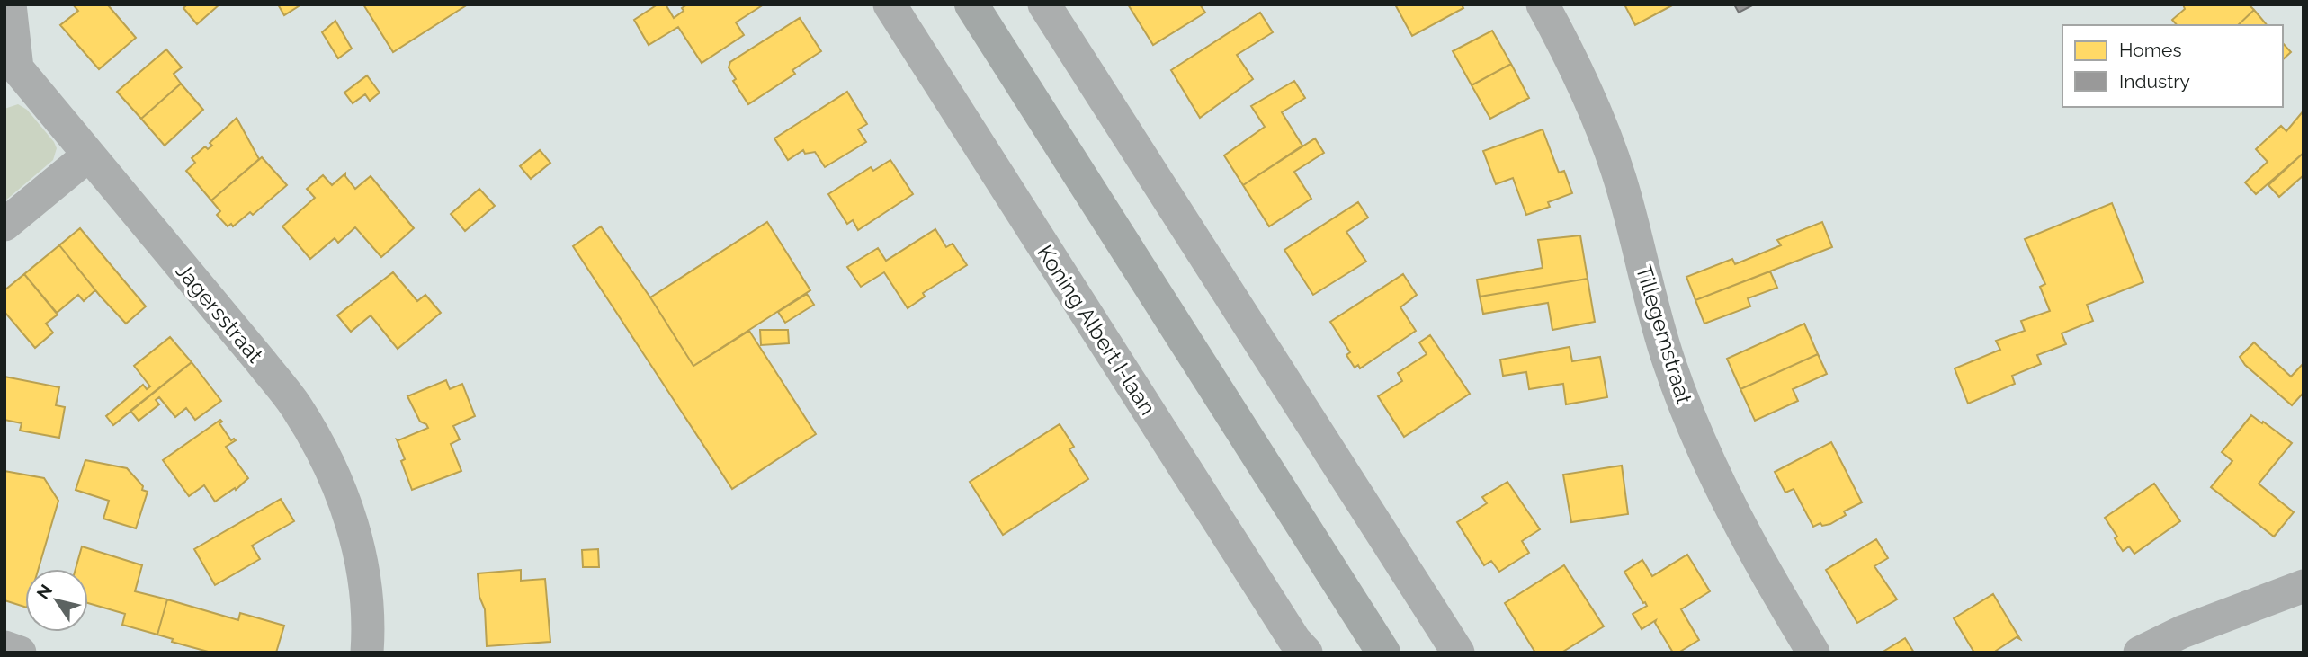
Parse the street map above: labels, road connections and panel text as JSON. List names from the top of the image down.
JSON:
{
  "streets": {
    "street": ["Jagersstraat", "Koning Albert I-laan", "Tillegemstraat"]
  },
  "legend": ["Homes", "Industry"],
  "north": "top left"
}
